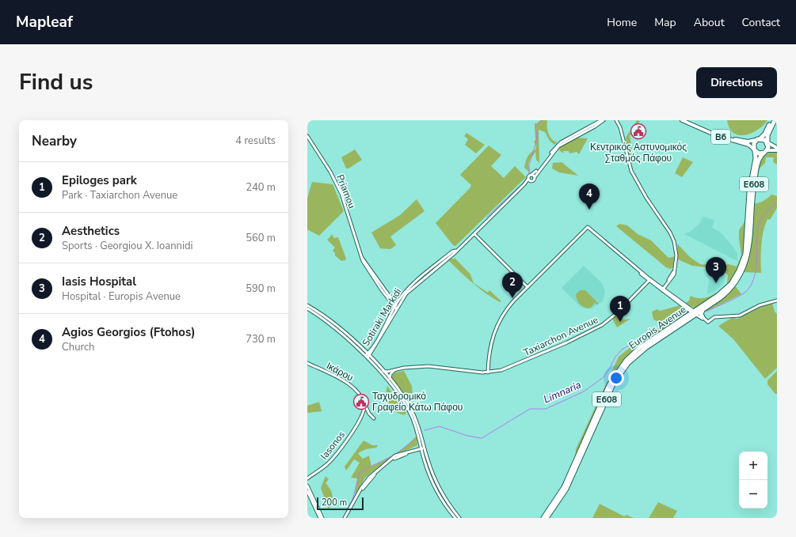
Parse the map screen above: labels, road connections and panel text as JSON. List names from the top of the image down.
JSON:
{
  "streets": {
    "highway": ["E608", "Europis Avenue"],
    "main road": ["B6"],
    "street": [
      "Priamou",
      "Sotiraki Markidi",
      "Taxiarchon Avenue",
      "Ικάρου",
      "Iasonos"
    ]
  },
  "crossings": [
    ["B6", "E608"],
    ["B6", "Europis Avenue"],
    ["E608", "Europis Avenue"],
    ["Priamou", "Sotiraki Markidi"],
    ["Ικάρου", "Iasonos"]
  ],
  "water": ["Limnaria"],
  "places": {
    "public building": ["Κεντρικός Αστυνομικός Σταθμός Πάφου", "Ταχυδρομικό Γραφείο Κάτω Πάφου"]
  },
  "scale_bar": "200 m",
  "page": {
    "header": "Mapleaf",
    "nav": [
      "Home",
      "Map",
      "About",
      "Contact"
    ],
    "title": "Find us",
    "buttons": "Directions",
    "heading": ["Nearby", "4 results"],
    "list": [
      {
        "mark": "1",
        "name": "Epiloges park",
        "note": "Park · Taxiarchon Avenue",
        "value": "240 m"
      },
      {
        "mark": "2",
        "name": "Aesthetics",
        "note": "Sports · Georgiou X. Ioannidi",
        "value": "560 m"
      },
      {
        "mark": "3",
        "name": "Iasis Hospital",
        "note": "Hospital · Europis Avenue",
        "value": "590 m"
      },
      {
        "mark": "4",
        "name": "Agios Georgios (Ftohos)",
        "note": "Church",
        "value": "730 m"
      }
    ],
    "pins": [
      "4",
      "3",
      "2",
      "1"
    ],
    "map_buttons": ["+", "−"],
    "scale": "200 m"
  }
}
